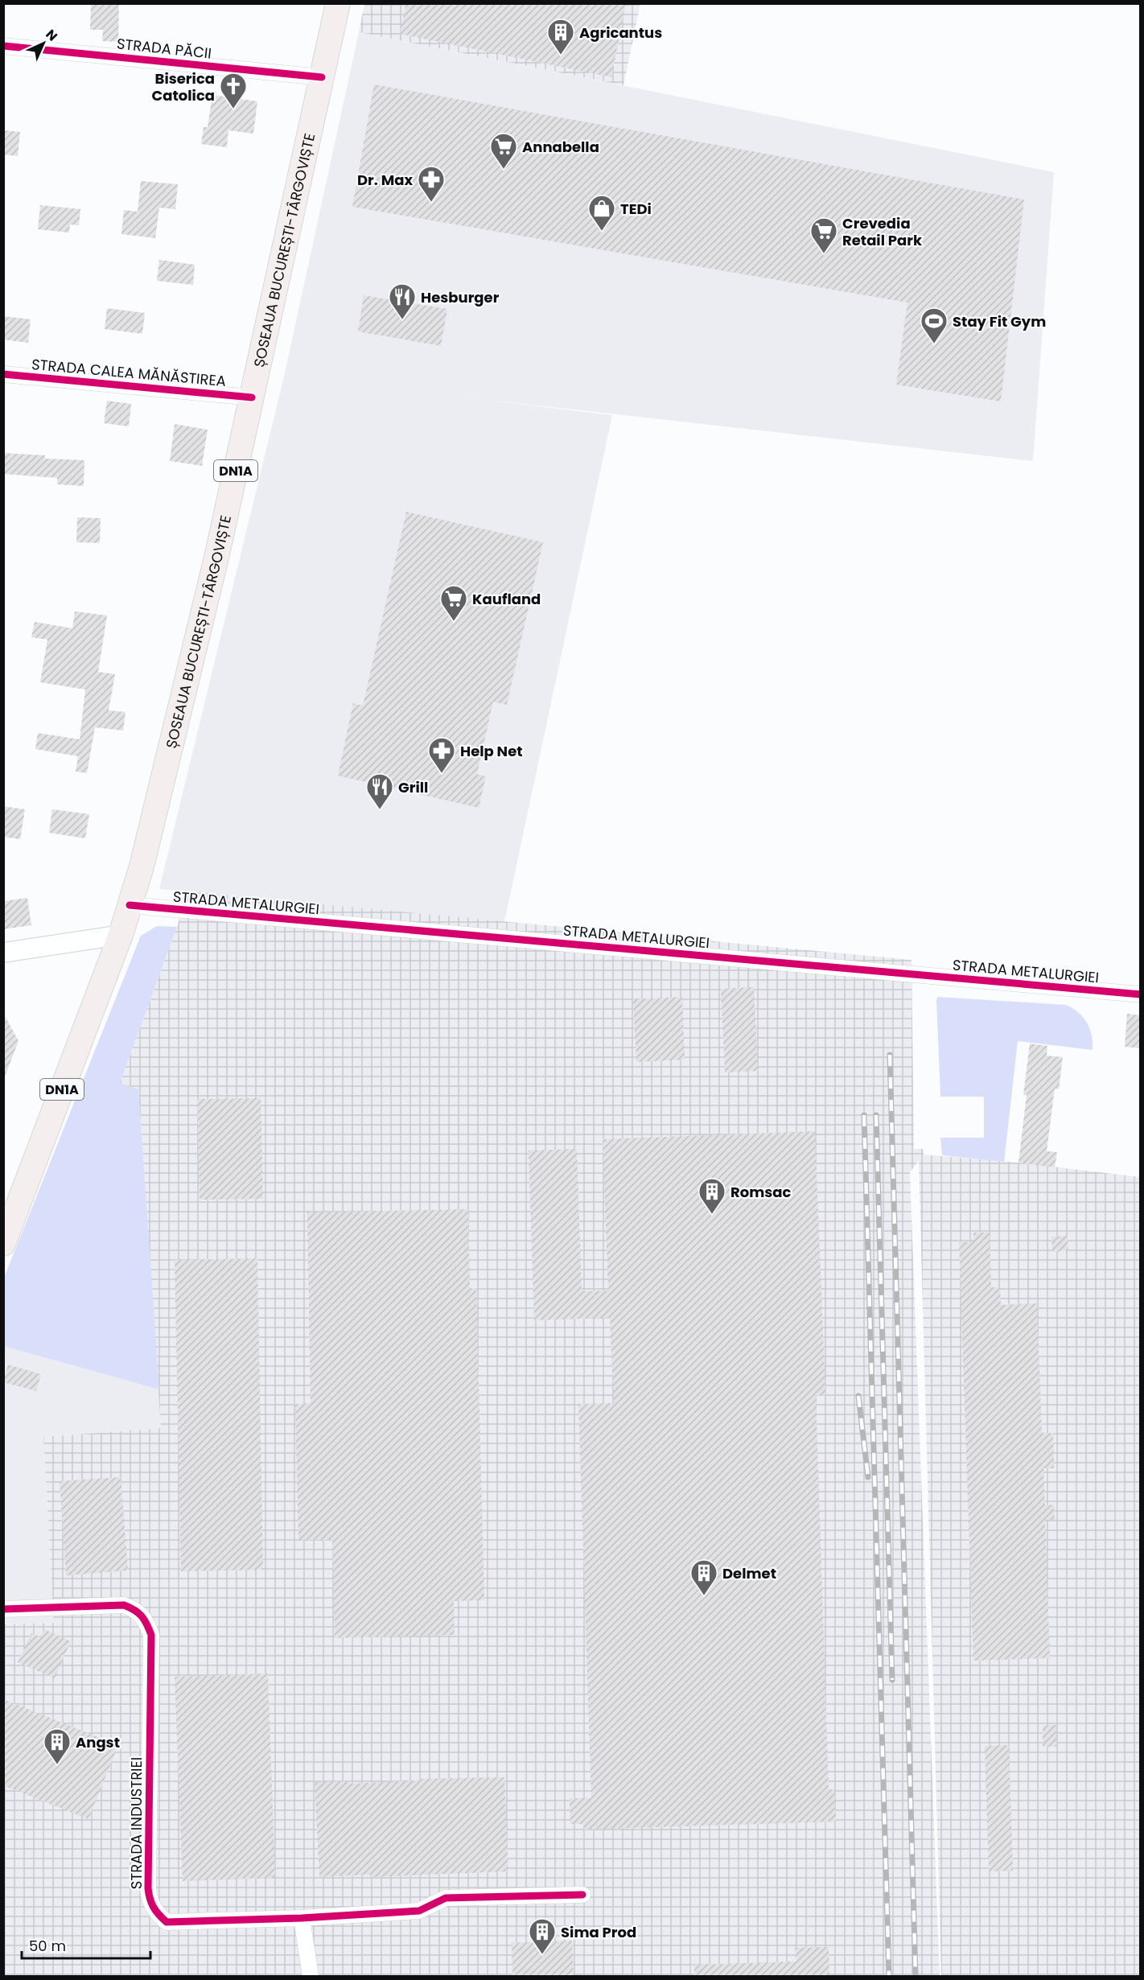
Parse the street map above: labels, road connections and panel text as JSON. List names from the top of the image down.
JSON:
{
  "streets": {
    "main road": ["ȘOSEAUA BUCUREȘTI-TÂRGOVIȘTE", "DN1A"],
    "street": [
      "STRADA PĂCII",
      "STRADA CALEA MĂNĂSTIREA",
      "STRADA METALURGIEI",
      "STRADA INDUSTRIEI"
    ]
  },
  "crossings": [
    ["STRADA PĂCII", "ȘOSEAUA BUCUREȘTI-TÂRGOVIȘTE"],
    ["ȘOSEAUA BUCUREȘTI-TÂRGOVIȘTE", "STRADA CALEA MĂNĂSTIREA"],
    ["ȘOSEAUA BUCUREȘTI-TÂRGOVIȘTE", "STRADA METALURGIEI"]
  ],
  "places": {
    "building": [
      "Agricantus",
      "Romsac",
      "Delmet",
      "Angst",
      "Sima Prod"
    ],
    "church": ["Biserica Catolica"],
    "supermarket": ["Annabella", "Crevedia Retail Park", "Kaufland"],
    "pharmacy": ["Dr. Max", "Help Net"],
    "shop": ["TEDi"],
    "restaurant": ["Hesburger", "Grill"],
    "sports": ["Stay Fit Gym"]
  },
  "scale_bar": "50 m",
  "north": "top right"
}
